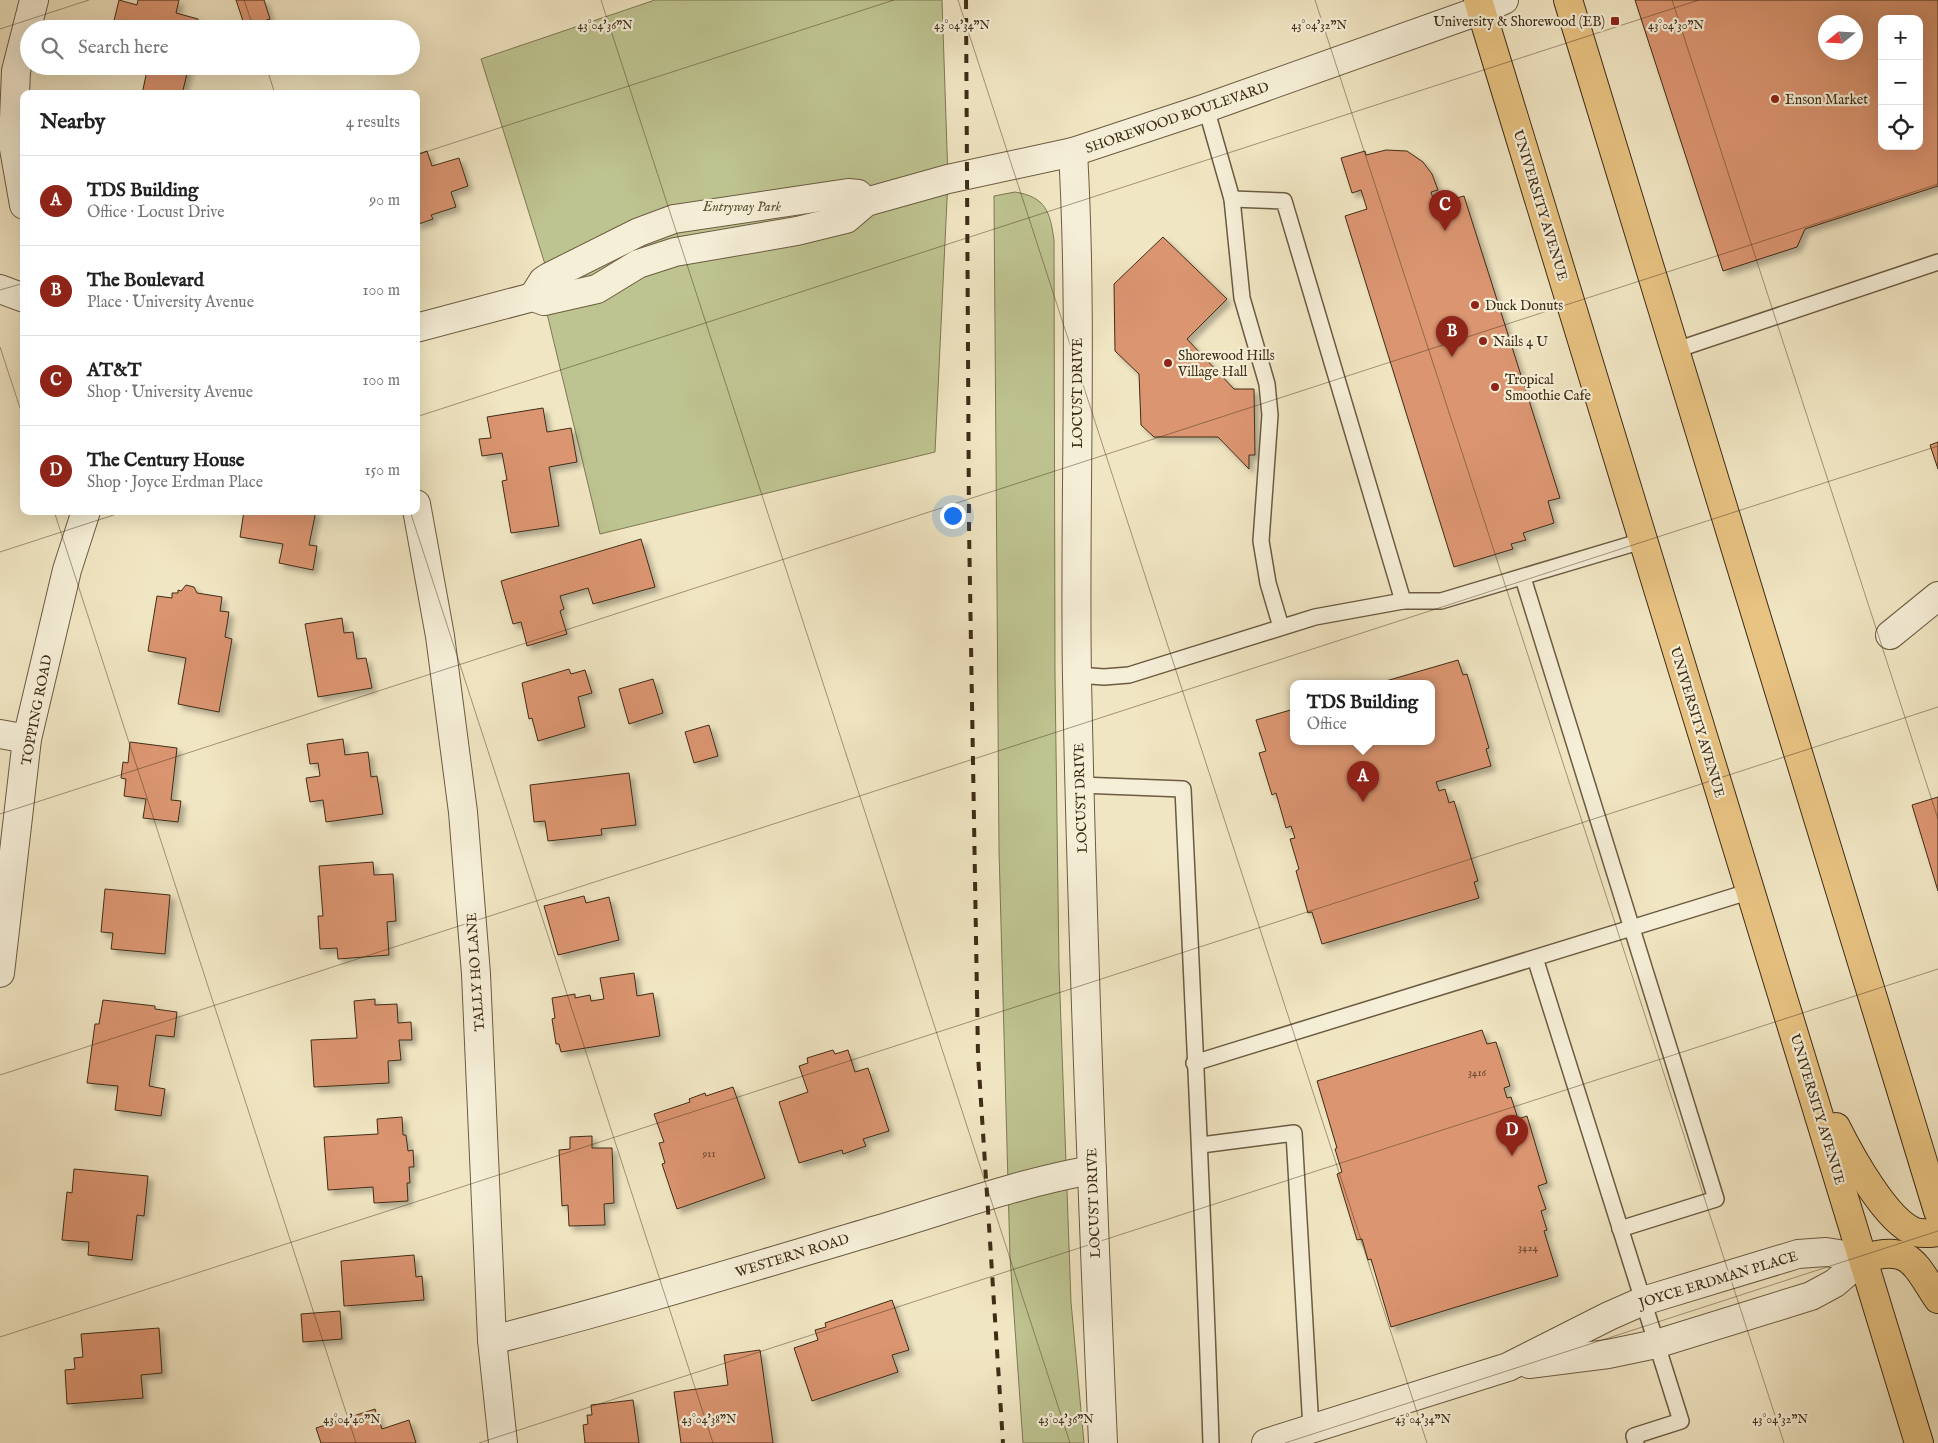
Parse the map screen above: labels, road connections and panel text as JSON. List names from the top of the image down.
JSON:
{
  "streets": {
    "main road": ["UNIVERSITY AVENUE"],
    "street": [
      "SHOREWOOD BOULEVARD",
      "LOCUST DRIVE",
      "TOPPING ROAD",
      "TALLY HO LANE",
      "WESTERN ROAD",
      "JOYCE ERDMAN PLACE"
    ]
  },
  "crossings": [
    ["SHOREWOOD BOULEVARD", "UNIVERSITY AVENUE"],
    ["SHOREWOOD BOULEVARD", "LOCUST DRIVE"],
    ["UNIVERSITY AVENUE", "JOYCE ERDMAN PLACE"],
    ["LOCUST DRIVE", "WESTERN ROAD"],
    ["TALLY HO LANE", "WESTERN ROAD"]
  ],
  "parks": ["Entryway Park"],
  "places": {
    "transit": ["University & Shorewood (EB)"],
    "other": [
      "Enson Market",
      "Duck Donuts",
      "Nails 4 U",
      "Shorewood Hills Village Hall",
      "Tropical Smoothie Cafe"
    ]
  },
  "house_numbers": ["3416", "911", "3424"],
  "north": "left",
  "page": {
    "map_buttons": ["+", "−"],
    "search": "Search here",
    "heading": ["Nearby", "4 results"],
    "list": [
      {
        "mark": "A",
        "name": "TDS Building",
        "note": "Office · Locust Drive",
        "value": "90 m"
      },
      {
        "mark": "B",
        "name": "The Boulevard",
        "note": "Place · University Avenue",
        "value": "100 m"
      },
      {
        "mark": "C",
        "name": "AT&T",
        "note": "Shop · University Avenue",
        "value": "100 m"
      },
      {
        "mark": "D",
        "name": "The Century House",
        "note": "Shop · Joyce Erdman Place",
        "value": "150 m"
      }
    ],
    "pins": [
      "C",
      "B",
      "A",
      "D"
    ],
    "popup": ["TDS Building", "Office"]
  },
  "coordinates": [
    "43°04'36\"N",
    "43°04'34\"N",
    "43°04'32\"N",
    "43°04'30\"N",
    "43°04'40\"N",
    "43°04'38\"N"
  ]
}
